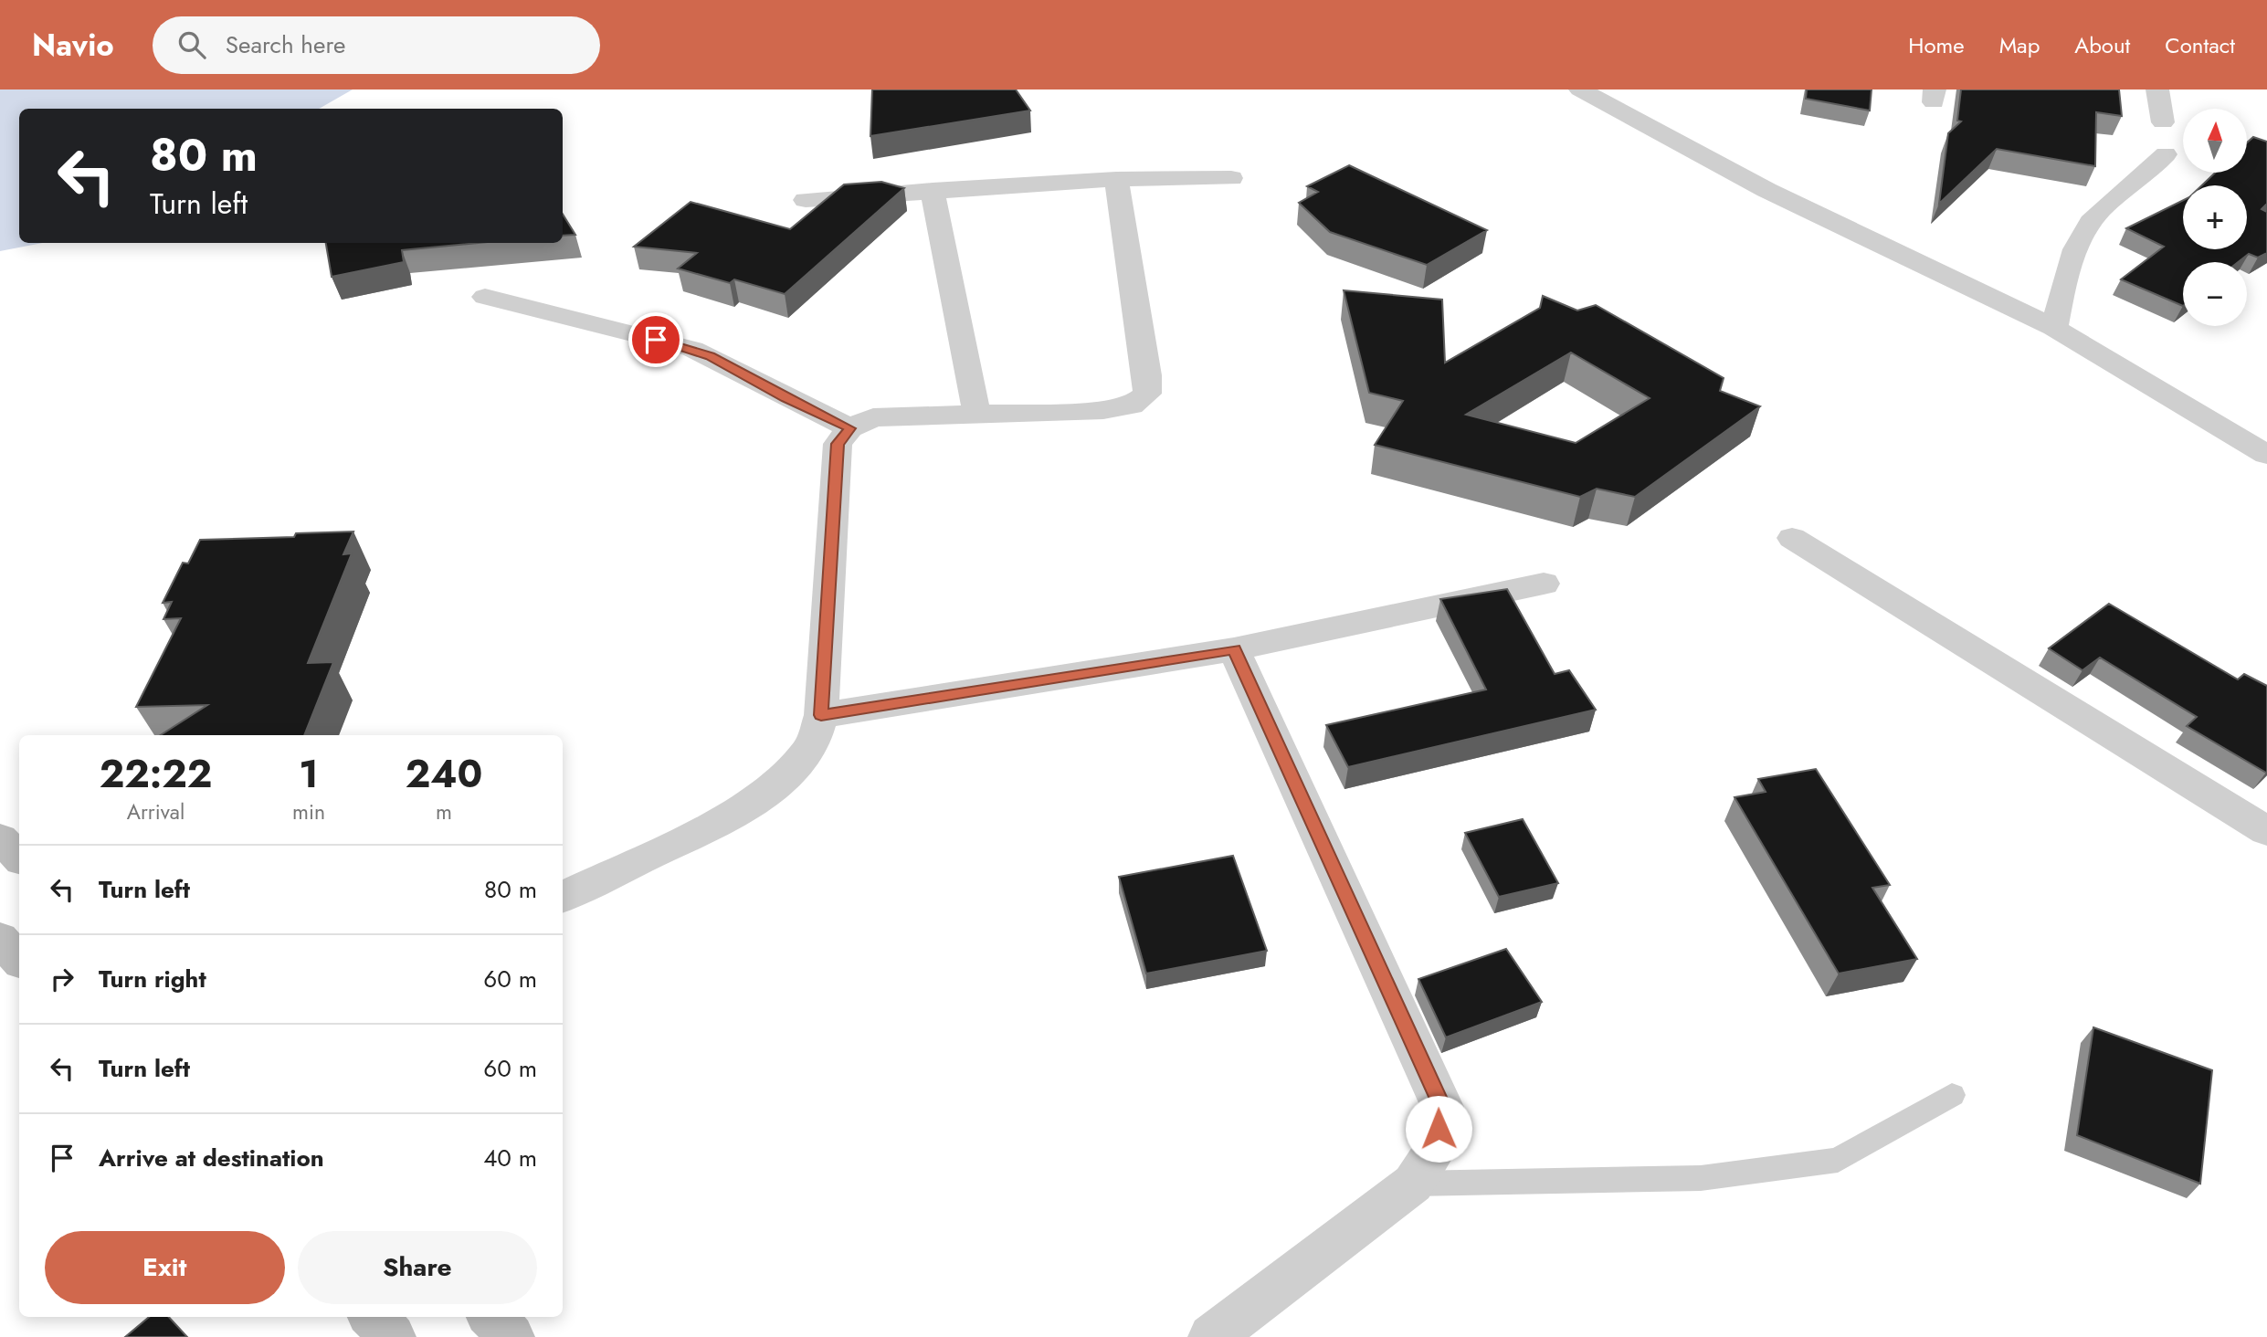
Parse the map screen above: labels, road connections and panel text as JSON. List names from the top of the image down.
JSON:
{
  "north": "top",
  "page": {
    "header": "Navio",
    "search": "Search here",
    "nav": [
      "Home",
      "Map",
      "About",
      "Contact"
    ],
    "map_buttons": ["+", "−"],
    "turn": ["80 m", "Turn left"],
    "eta": [
      "22:22",
      "Arrival",
      "1",
      "min",
      "240",
      "m"
    ],
    "list": [
      {
        "name": "Turn left",
        "value": "80 m"
      },
      {
        "name": "Turn right",
        "value": "60 m"
      },
      {
        "name": "Turn left",
        "value": "60 m"
      },
      {
        "name": "Arrive at destination",
        "value": "40 m"
      }
    ],
    "buttons": ["Exit", "Share"]
  }
}
